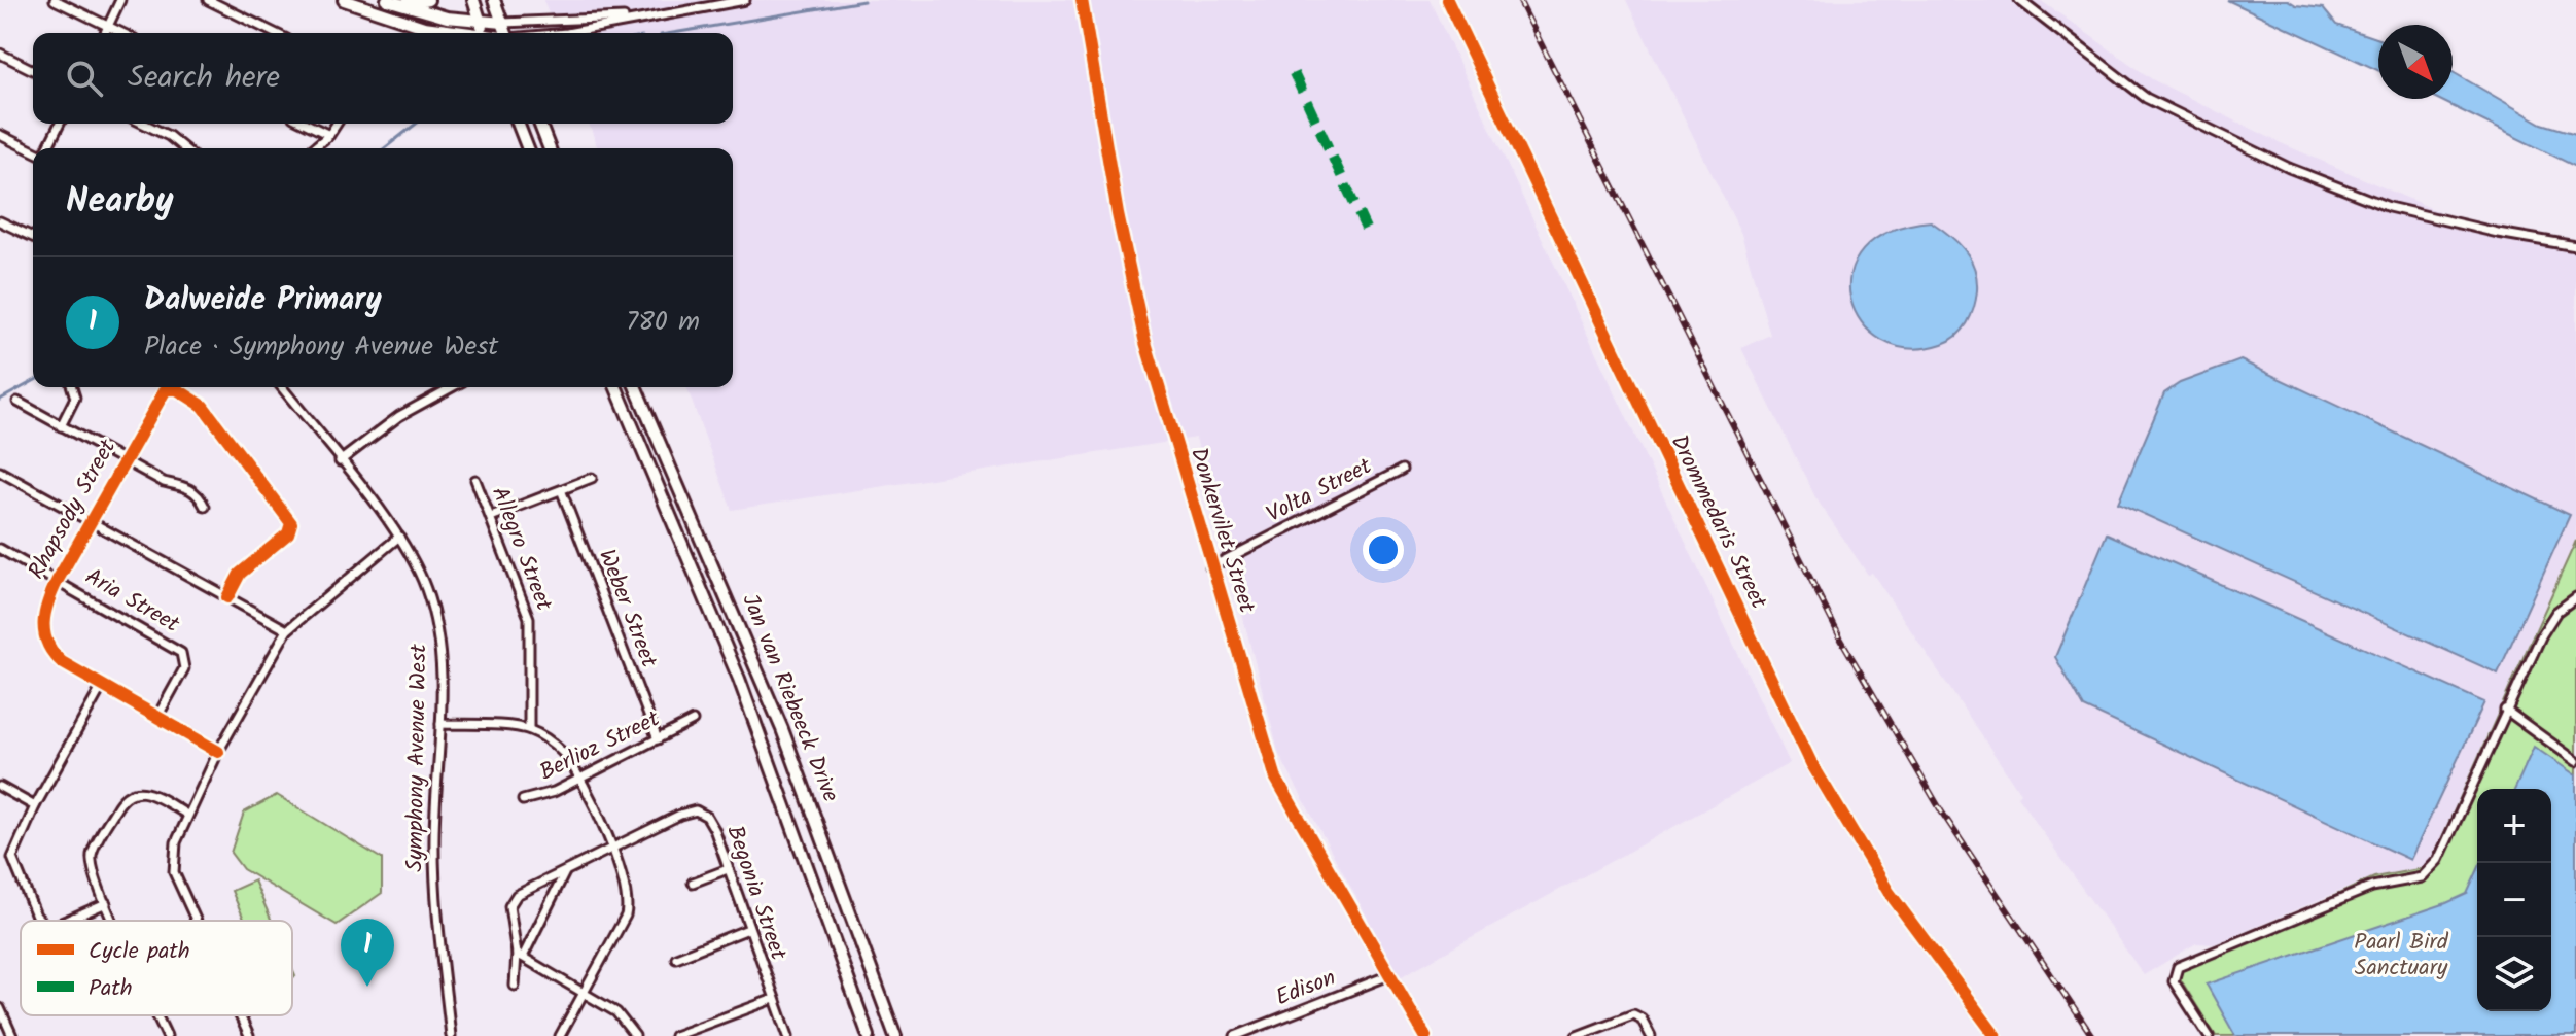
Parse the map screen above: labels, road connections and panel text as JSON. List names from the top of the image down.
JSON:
{
  "streets": {
    "main road": ["Drommedaris Street", "Jan van Riebeeck Drive"],
    "street": [
      "Volta Street",
      "Rhapsody Street",
      "Donkervilet Street",
      "Allegro Street",
      "Aria Street",
      "Weber Street",
      "Berlioz Street",
      "Symphony Avenue West",
      "Begonia Street",
      "Edison"
    ]
  },
  "crossings": [
    ["Volta Street", "Donkervilet Street"],
    ["Rhapsody Street", "Aria Street"],
    ["Donkervilet Street", "Edison"],
    ["Weber Street", "Berlioz Street"]
  ],
  "parks": ["Paarl Bird Sanctuary"],
  "legend": ["Cycle path", "Path"],
  "north": "bottom right",
  "page": {
    "search": "Search here",
    "heading": "Nearby",
    "list": [
      {
        "mark": "1",
        "name": "Dalweide Primary",
        "note": "Place · Symphony Avenue West",
        "value": "780 m"
      }
    ],
    "map_buttons": ["+", "−"],
    "pins": "1"
  }
}
